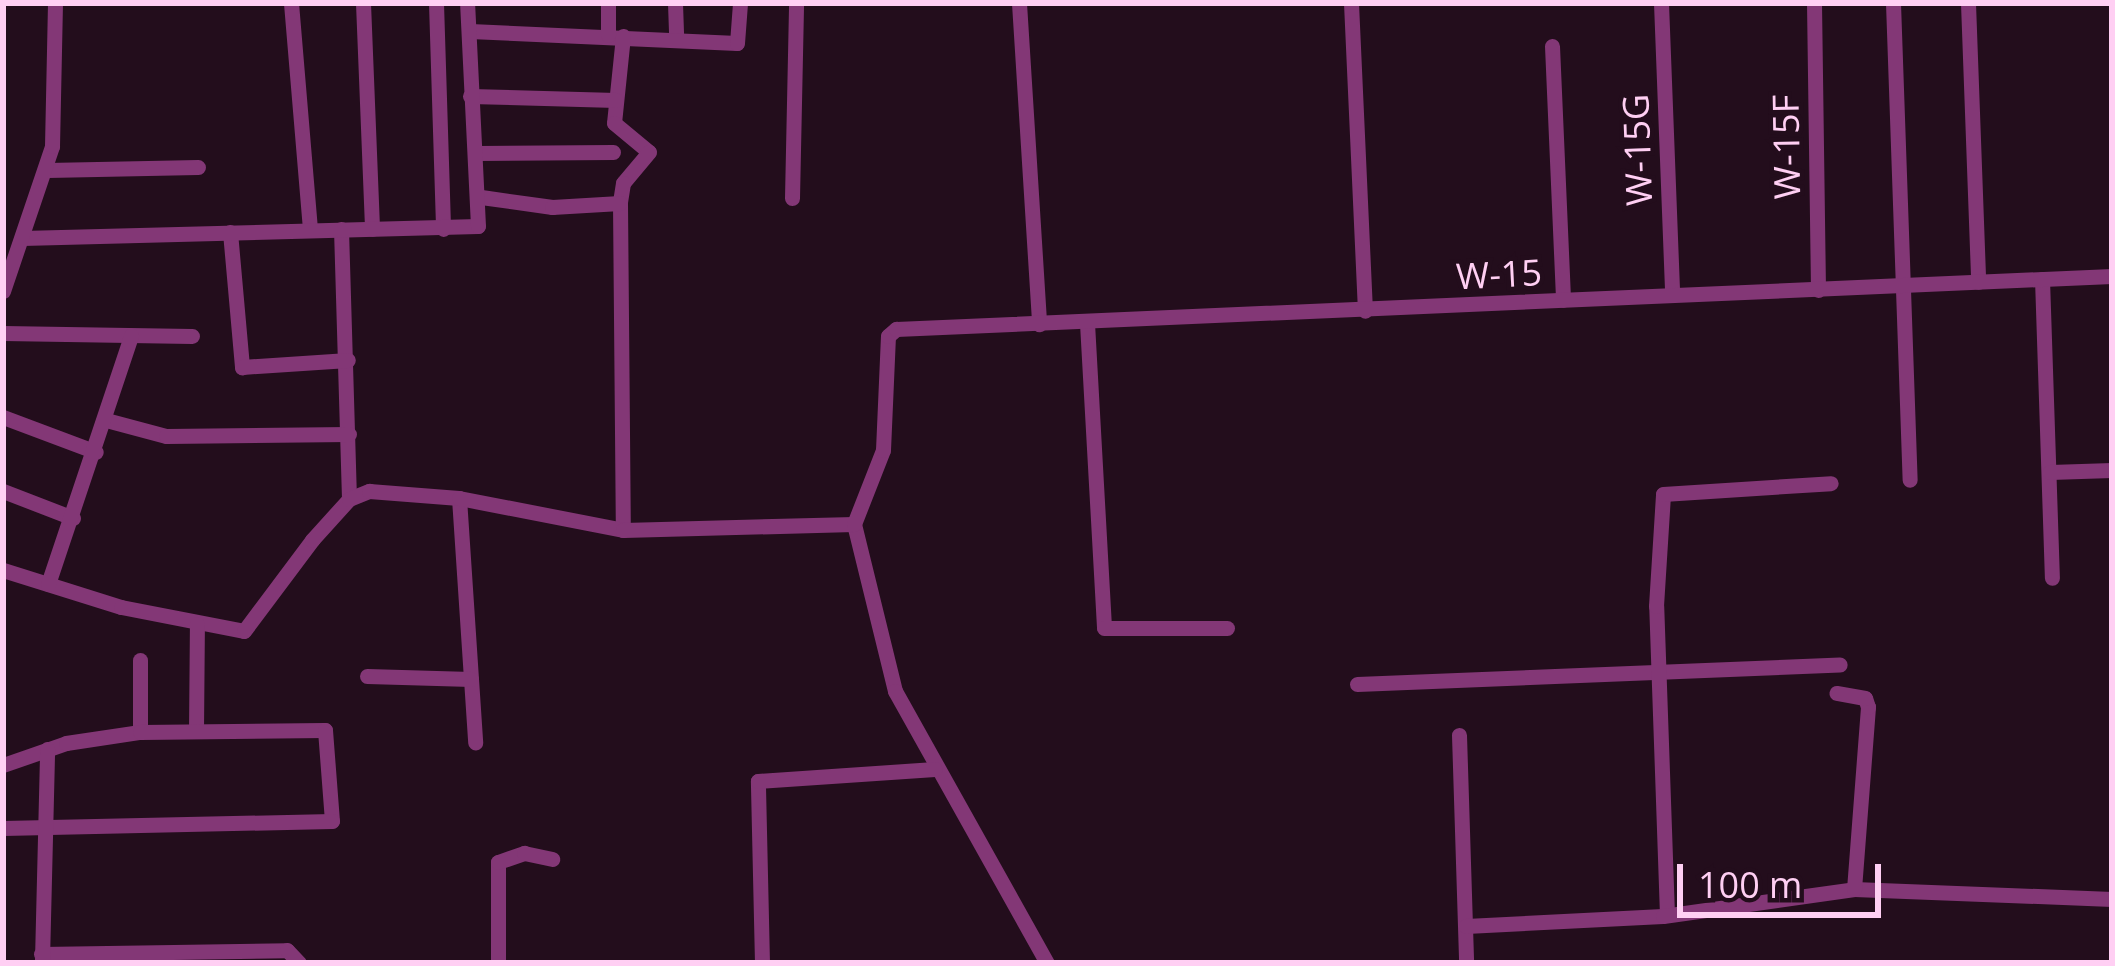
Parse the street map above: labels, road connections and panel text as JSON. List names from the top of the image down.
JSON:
{
  "streets": {
    "street": ["W-15F", "W-15G", "W-15"]
  },
  "crossings": [
    ["W-15F", "W-15"],
    ["W-15G", "W-15"]
  ],
  "scale_bar": "100 m"
}
